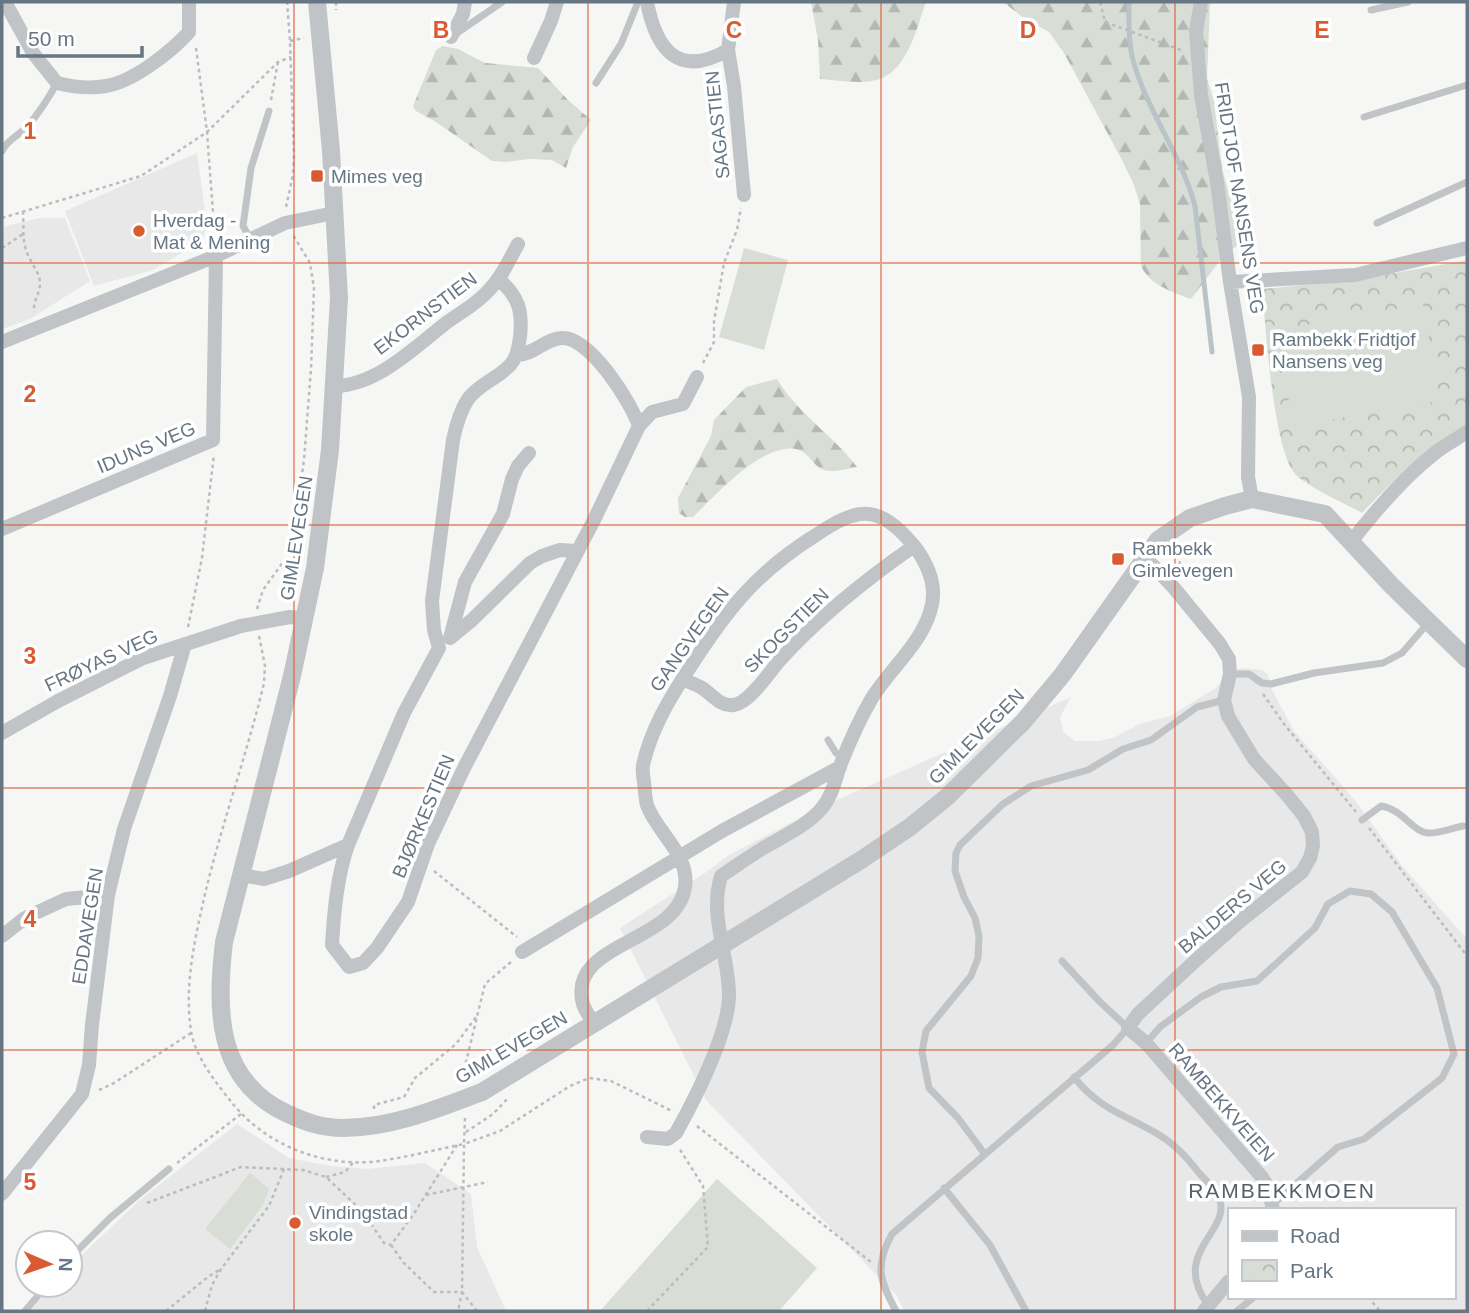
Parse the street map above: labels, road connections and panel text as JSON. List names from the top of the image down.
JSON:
{
  "streets": {
    "street": [
      "SAGASTIEN",
      "FRIDTJOF NANSENS VEG",
      "EKORNSTIEN",
      "IDUNS VEG",
      "GIMLEVEGEN",
      "SKOGSTIEN",
      "GANGVEGEN",
      "FRØYAS VEG",
      "BJØRKESTIEN",
      "BALDERS VEG",
      "EDDAVEGEN",
      "RAMBEKKVEIEN"
    ]
  },
  "crossings": [
    ["FRIDTJOF NANSENS VEG", "GIMLEVEGEN"],
    ["EKORNSTIEN", "GIMLEVEGEN"],
    ["GIMLEVEGEN", "GANGVEGEN"],
    ["GIMLEVEGEN", "FRØYAS VEG"],
    ["SKOGSTIEN", "GANGVEGEN"],
    ["FRØYAS VEG", "EDDAVEGEN"],
    ["BALDERS VEG", "RAMBEKKVEIEN"]
  ],
  "districts": ["RAMBEKKMOEN"],
  "places": {
    "transit": ["Mimes veg", "Rambekk Fridtjof Nansens veg", "Rambekk Gimlevegen"],
    "other": ["Hverdag - Mat & Mening", "Vindingstad skole"]
  },
  "legend": ["Road", "Park"],
  "scale_bar": "50 m",
  "north": "right",
  "grid": {
    "columns": [
      "B",
      "C",
      "D",
      "E"
    ],
    "rows": [
      "1",
      "2",
      "3",
      "4",
      "5"
    ]
  }
}
